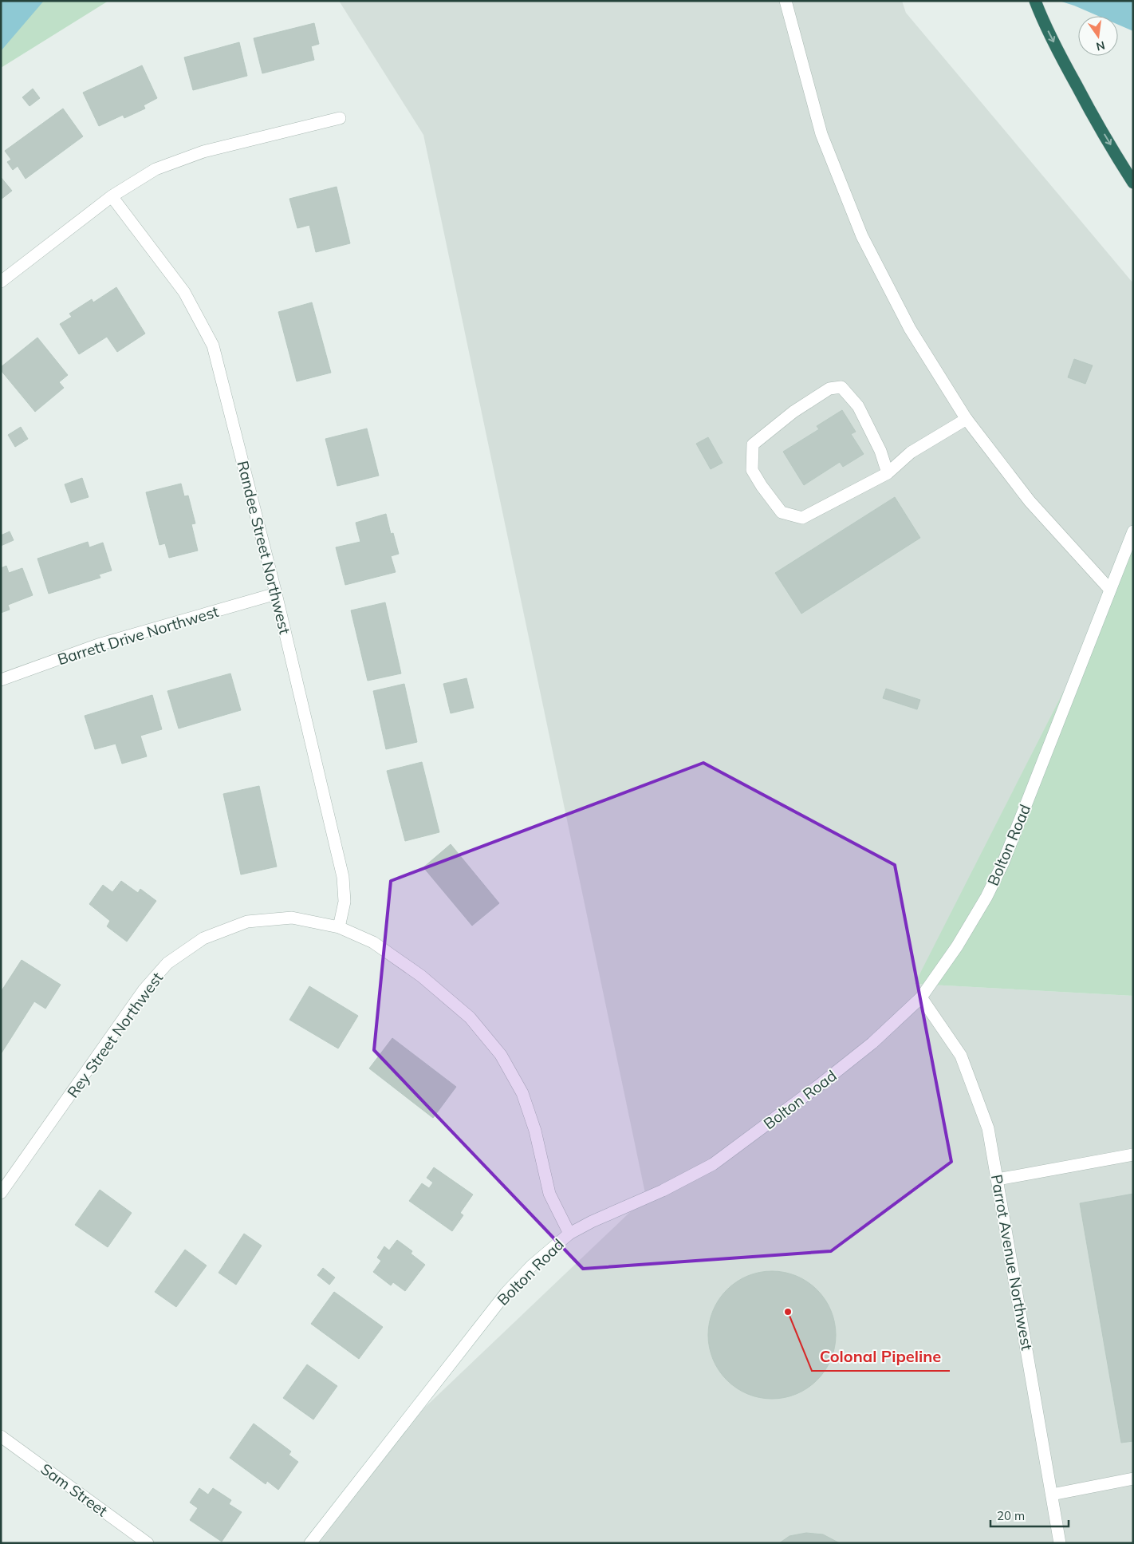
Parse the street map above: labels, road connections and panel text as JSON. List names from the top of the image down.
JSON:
{
  "streets": {
    "street": [
      "Randee Street Northwest",
      "Barrett Drive Northwest",
      "Bolton Road",
      "Rey Street Northwest",
      "Parrot Avenue Northwest",
      "Sam Street"
    ]
  },
  "crossings": [
    ["Randee Street Northwest", "Barrett Drive Northwest"],
    ["Randee Street Northwest", "Rey Street Northwest"],
    ["Bolton Road", "Rey Street Northwest"],
    ["Bolton Road", "Parrot Avenue Northwest"]
  ],
  "places": ["Colonal Pipeline"],
  "scale_bar": "20 m",
  "north": "bottom"
}
